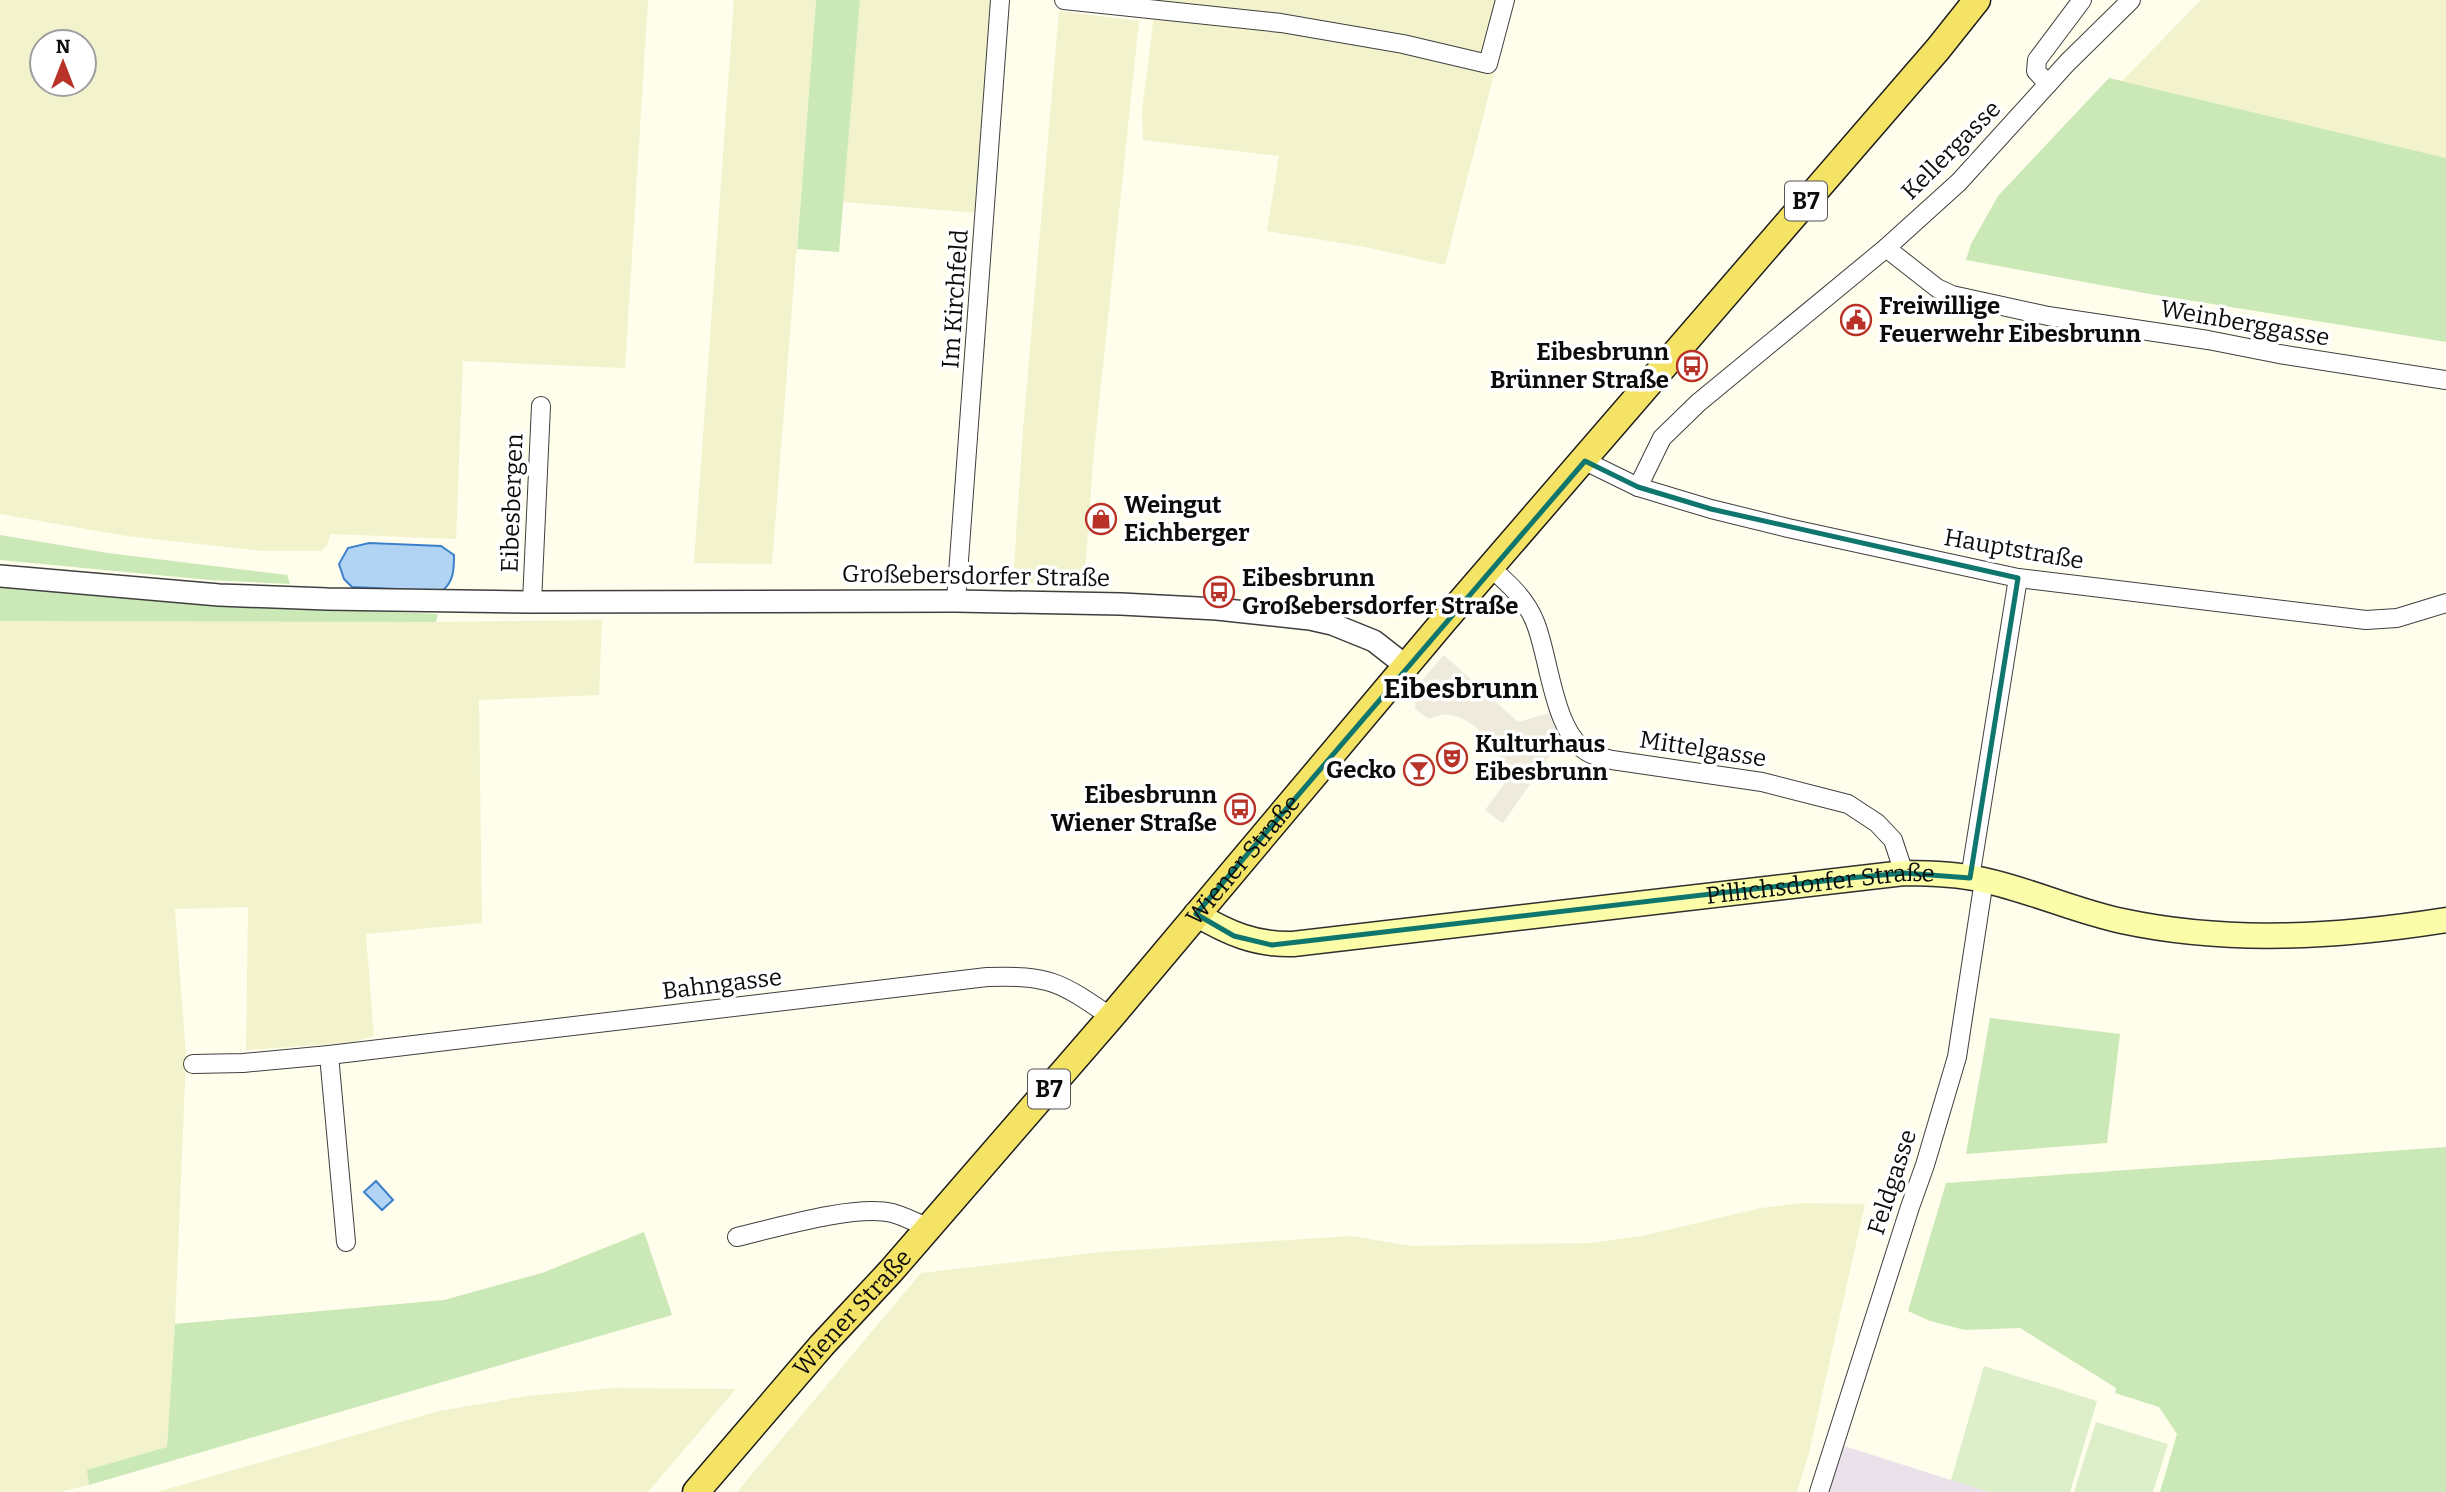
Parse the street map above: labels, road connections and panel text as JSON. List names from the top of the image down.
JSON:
{
  "streets": {
    "main road": ["B7", "Wiener Straße", "Pillichsdorfer Straße"],
    "street": [
      "Kellergasse",
      "Im Kirchfeld",
      "Weinberggasse",
      "Eibesbergen",
      "Hauptstraße",
      "Großebersdorfer Straße",
      "Mittelgasse",
      "Bahngasse",
      "Feldgasse"
    ]
  },
  "crossings": [
    ["Kellergasse", "Weinberggasse"],
    ["Kellergasse", "Hauptstraße"],
    ["B7", "Hauptstraße"],
    ["B7", "Wiener Straße"],
    ["Im Kirchfeld", "Großebersdorfer Straße"],
    ["Eibesbergen", "Großebersdorfer Straße"],
    ["Hauptstraße", "Wiener Straße"],
    ["Hauptstraße", "Feldgasse"],
    ["Großebersdorfer Straße", "Wiener Straße"],
    ["Mittelgasse", "Wiener Straße"],
    ["Mittelgasse", "Pillichsdorfer Straße"],
    ["Wiener Straße", "Pillichsdorfer Straße"],
    ["Wiener Straße", "Bahngasse"],
    ["Pillichsdorfer Straße", "Feldgasse"]
  ],
  "districts": ["Eibesbrunn"],
  "places": {
    "public building": ["Freiwillige Feuerwehr Eibesbrunn"],
    "bus stop": ["Eibesbrunn Brünner Straße", "Eibesbrunn Großebersdorfer Straße", "Eibesbrunn Wiener Straße"],
    "shop": ["Weingut Eichberger"],
    "theatre": ["Kulturhaus Eibesbrunn"],
    "bar": ["Gecko"]
  },
  "north": "top"
}
